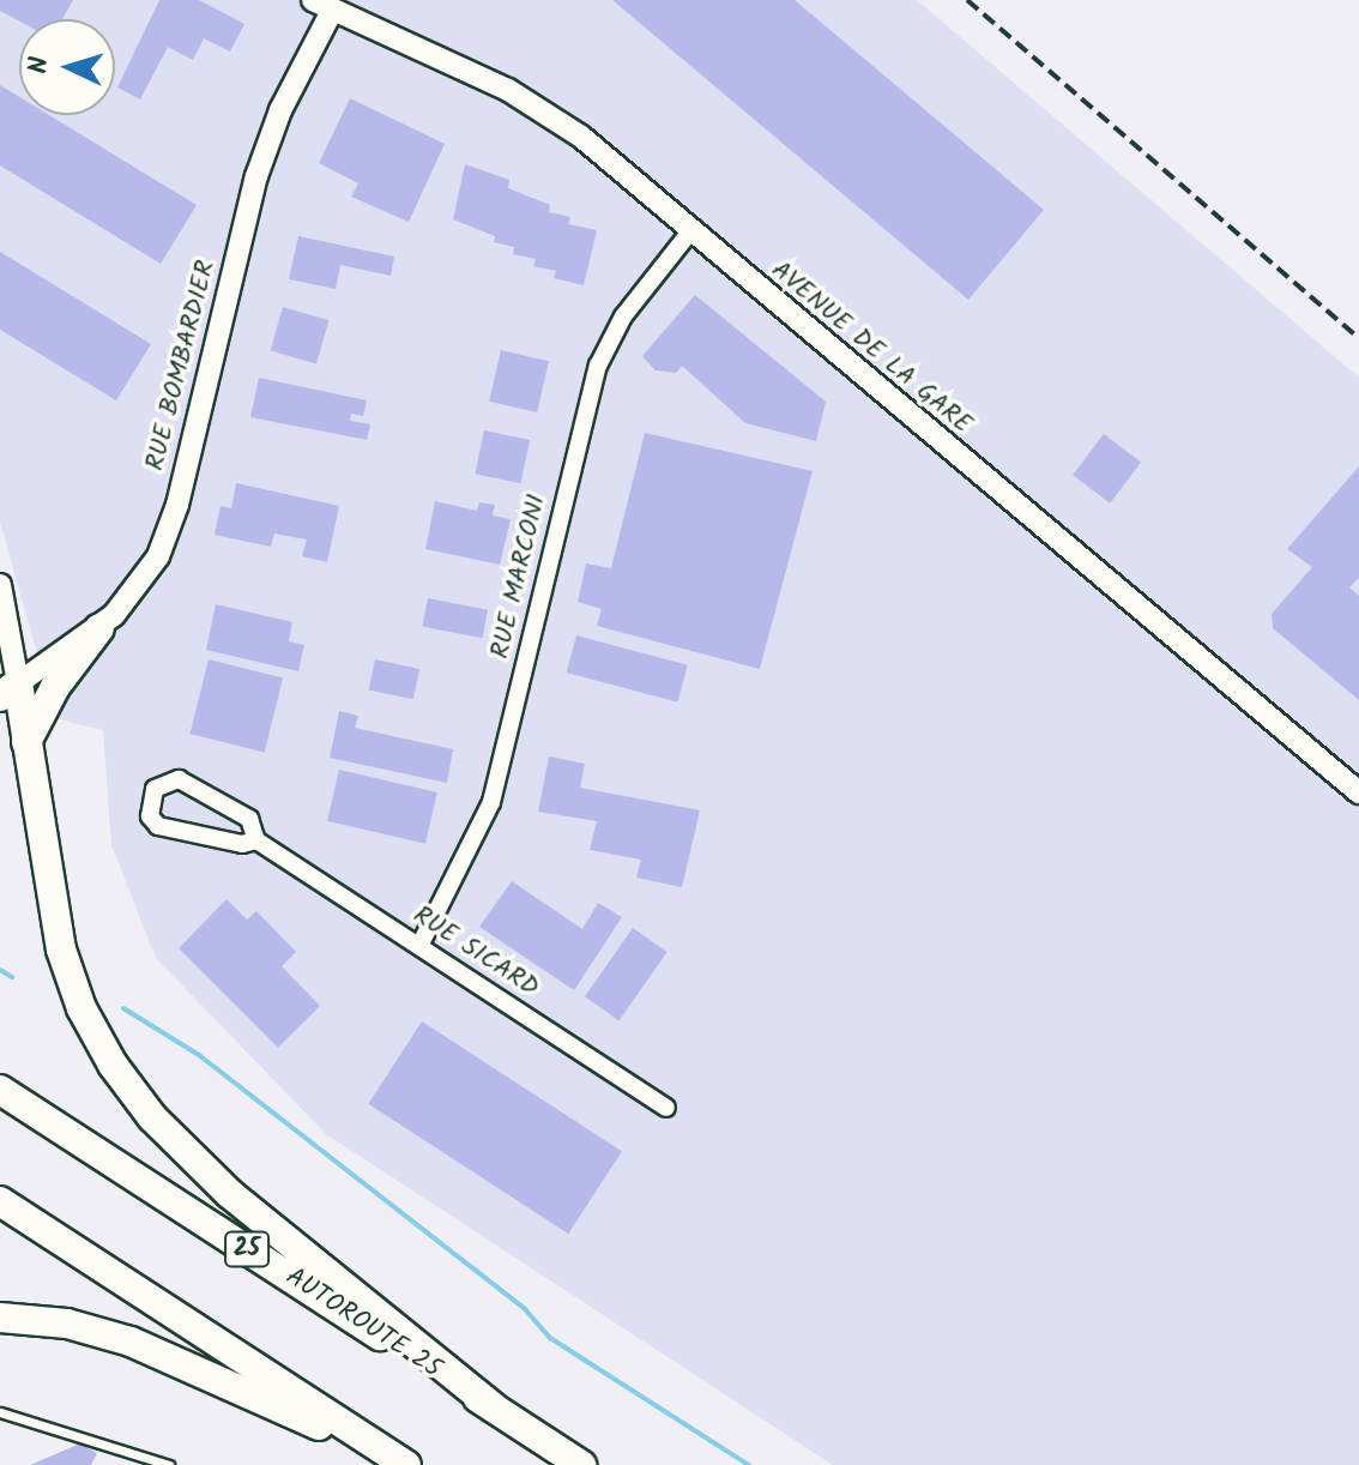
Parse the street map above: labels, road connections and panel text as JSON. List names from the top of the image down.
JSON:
{
  "streets": {
    "highway": ["25", "AUTOROUTE 25"],
    "street": [
      "AVENUE DE LA GARE",
      "RUE BOMBARDIER",
      "RUE MARCONI",
      "RUE SICARD"
    ]
  },
  "crossings": [
    ["AVENUE DE LA GARE", "RUE BOMBARDIER"],
    ["AVENUE DE LA GARE", "RUE MARCONI"],
    ["RUE MARCONI", "RUE SICARD"]
  ],
  "north": "left"
}
